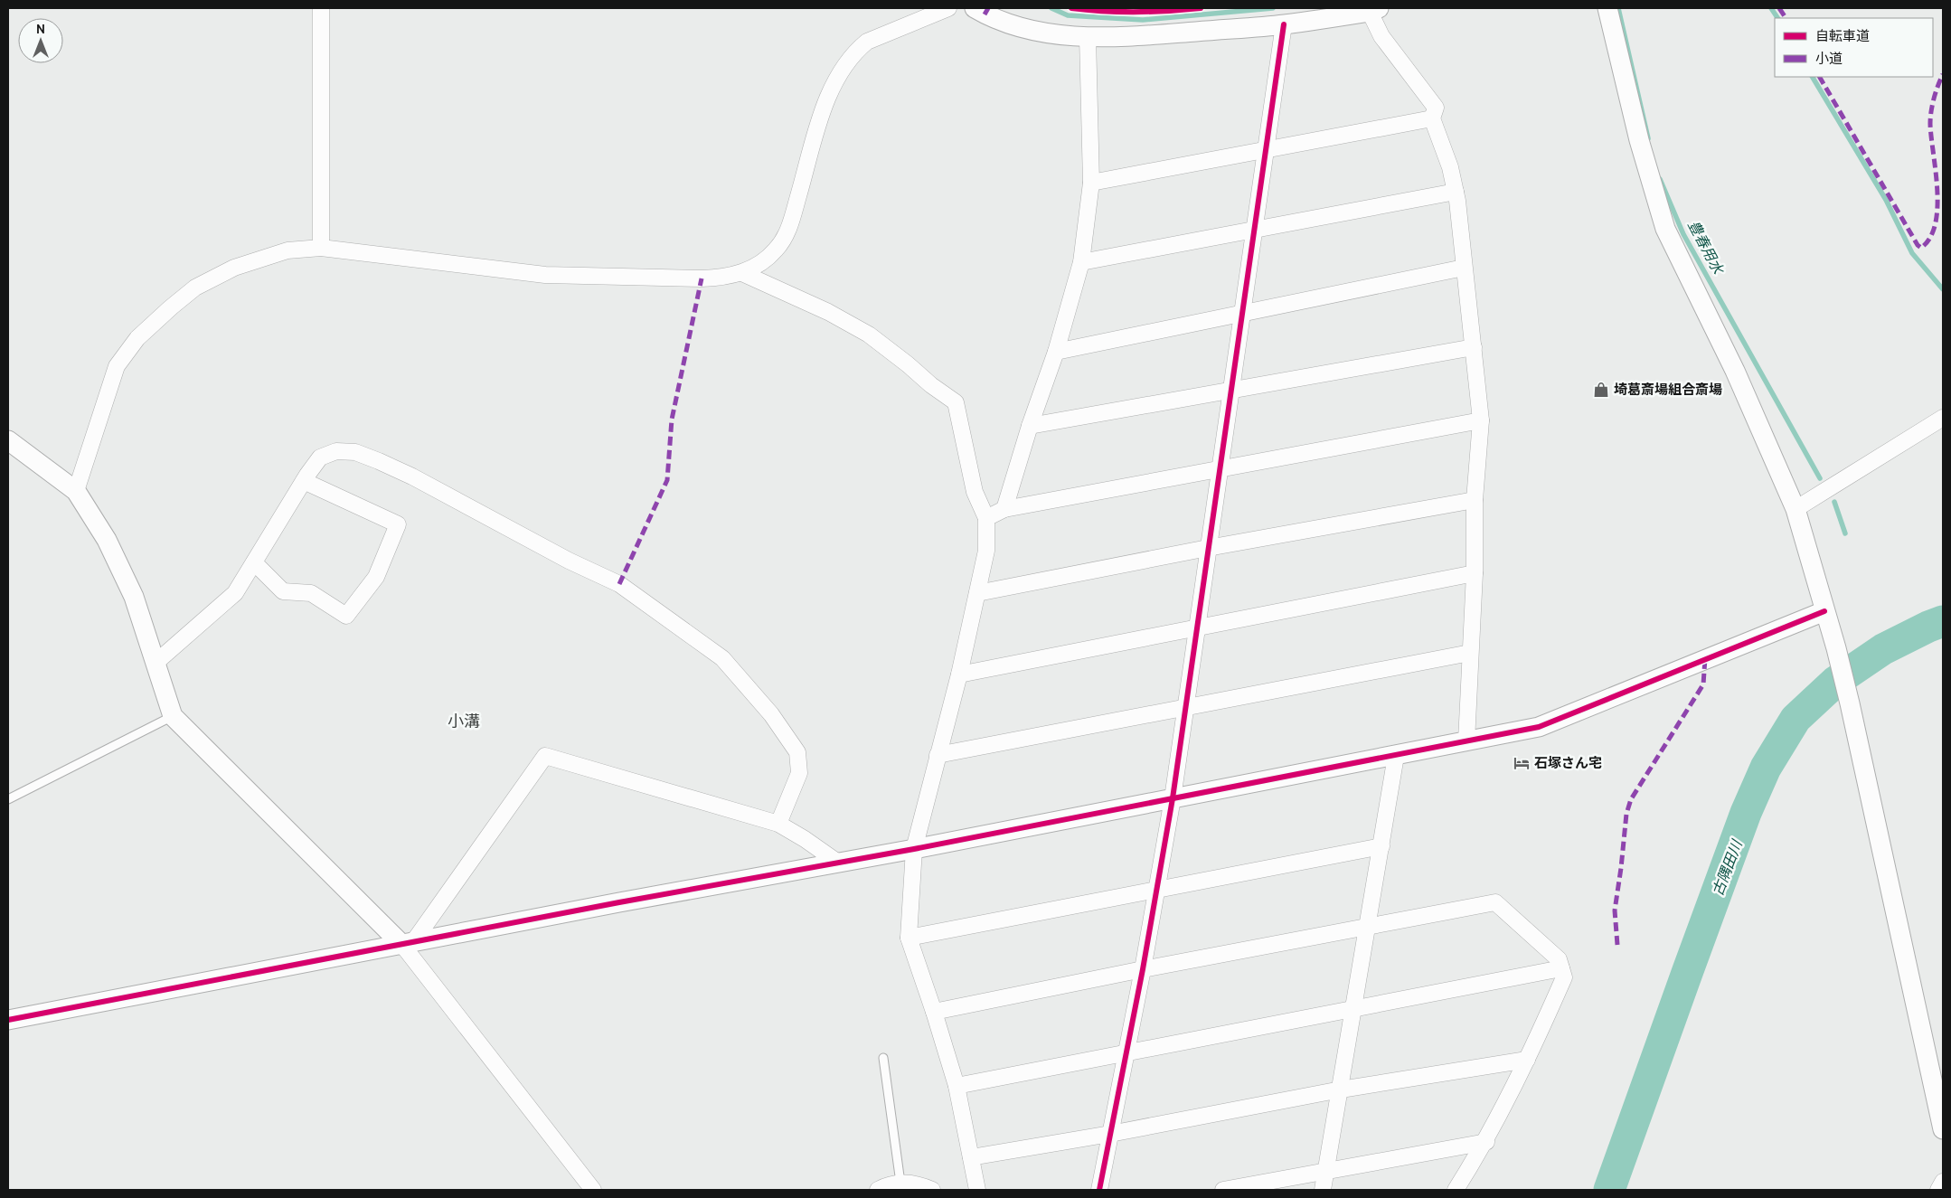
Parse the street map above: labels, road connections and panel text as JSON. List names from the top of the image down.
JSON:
{
  "districts": ["小溝"],
  "water": ["豊春用水", "古隅田川"],
  "places": {
    "shop": ["埼葛斎場組合斎場"],
    "hotel": ["石塚さん宅"]
  },
  "legend": ["自転車道", "小道"],
  "north": "top"
}
